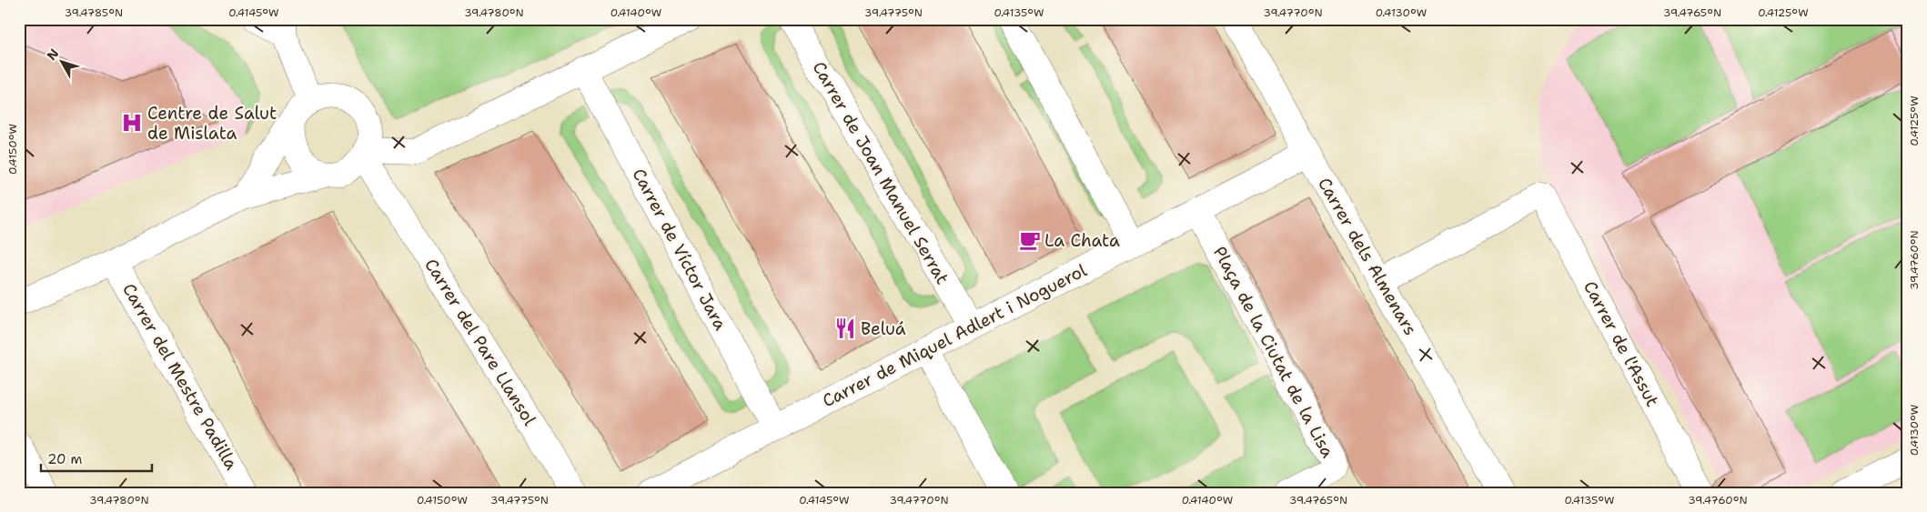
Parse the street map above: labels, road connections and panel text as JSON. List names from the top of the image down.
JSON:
{
  "streets": {
    "street": [
      "Carrer de Joan Manuel Serrat",
      "Carrer de Víctor Jara",
      "Carrer dels Almenars",
      "Carrer de Miquel Adlert i Noguerol",
      "Carrer del Pare Llansol",
      "Carrer de l'Assut",
      "Plaça de la Ciutat de la Lisa",
      "Carrer del Mestre Padilla"
    ]
  },
  "crossings": [
    ["Carrer de Joan Manuel Serrat", "Carrer de Miquel Adlert i Noguerol"],
    ["Carrer de Víctor Jara", "Carrer de Miquel Adlert i Noguerol"],
    ["Carrer dels Almenars", "Carrer de Miquel Adlert i Noguerol"],
    ["Carrer dels Almenars", "Carrer de l'Assut"],
    ["Carrer de Miquel Adlert i Noguerol", "Plaça de la Ciutat de la Lisa"]
  ],
  "places": {
    "hospital": ["Centre de Salut de Mislata"],
    "cafe": ["La Chata"],
    "restaurant": ["Beluá"]
  },
  "scale_bar": "20 m",
  "north": "top left",
  "coordinates": [
    "39.4785°N",
    "0.4145°W",
    "39.4780°N",
    "0.4140°W",
    "39.4775°N",
    "0.4135°W",
    "39.4770°N",
    "0.4130°W",
    "39.4765°N",
    "0.4125°W",
    "0.4150°W",
    "39.4760°N"
  ]
}
